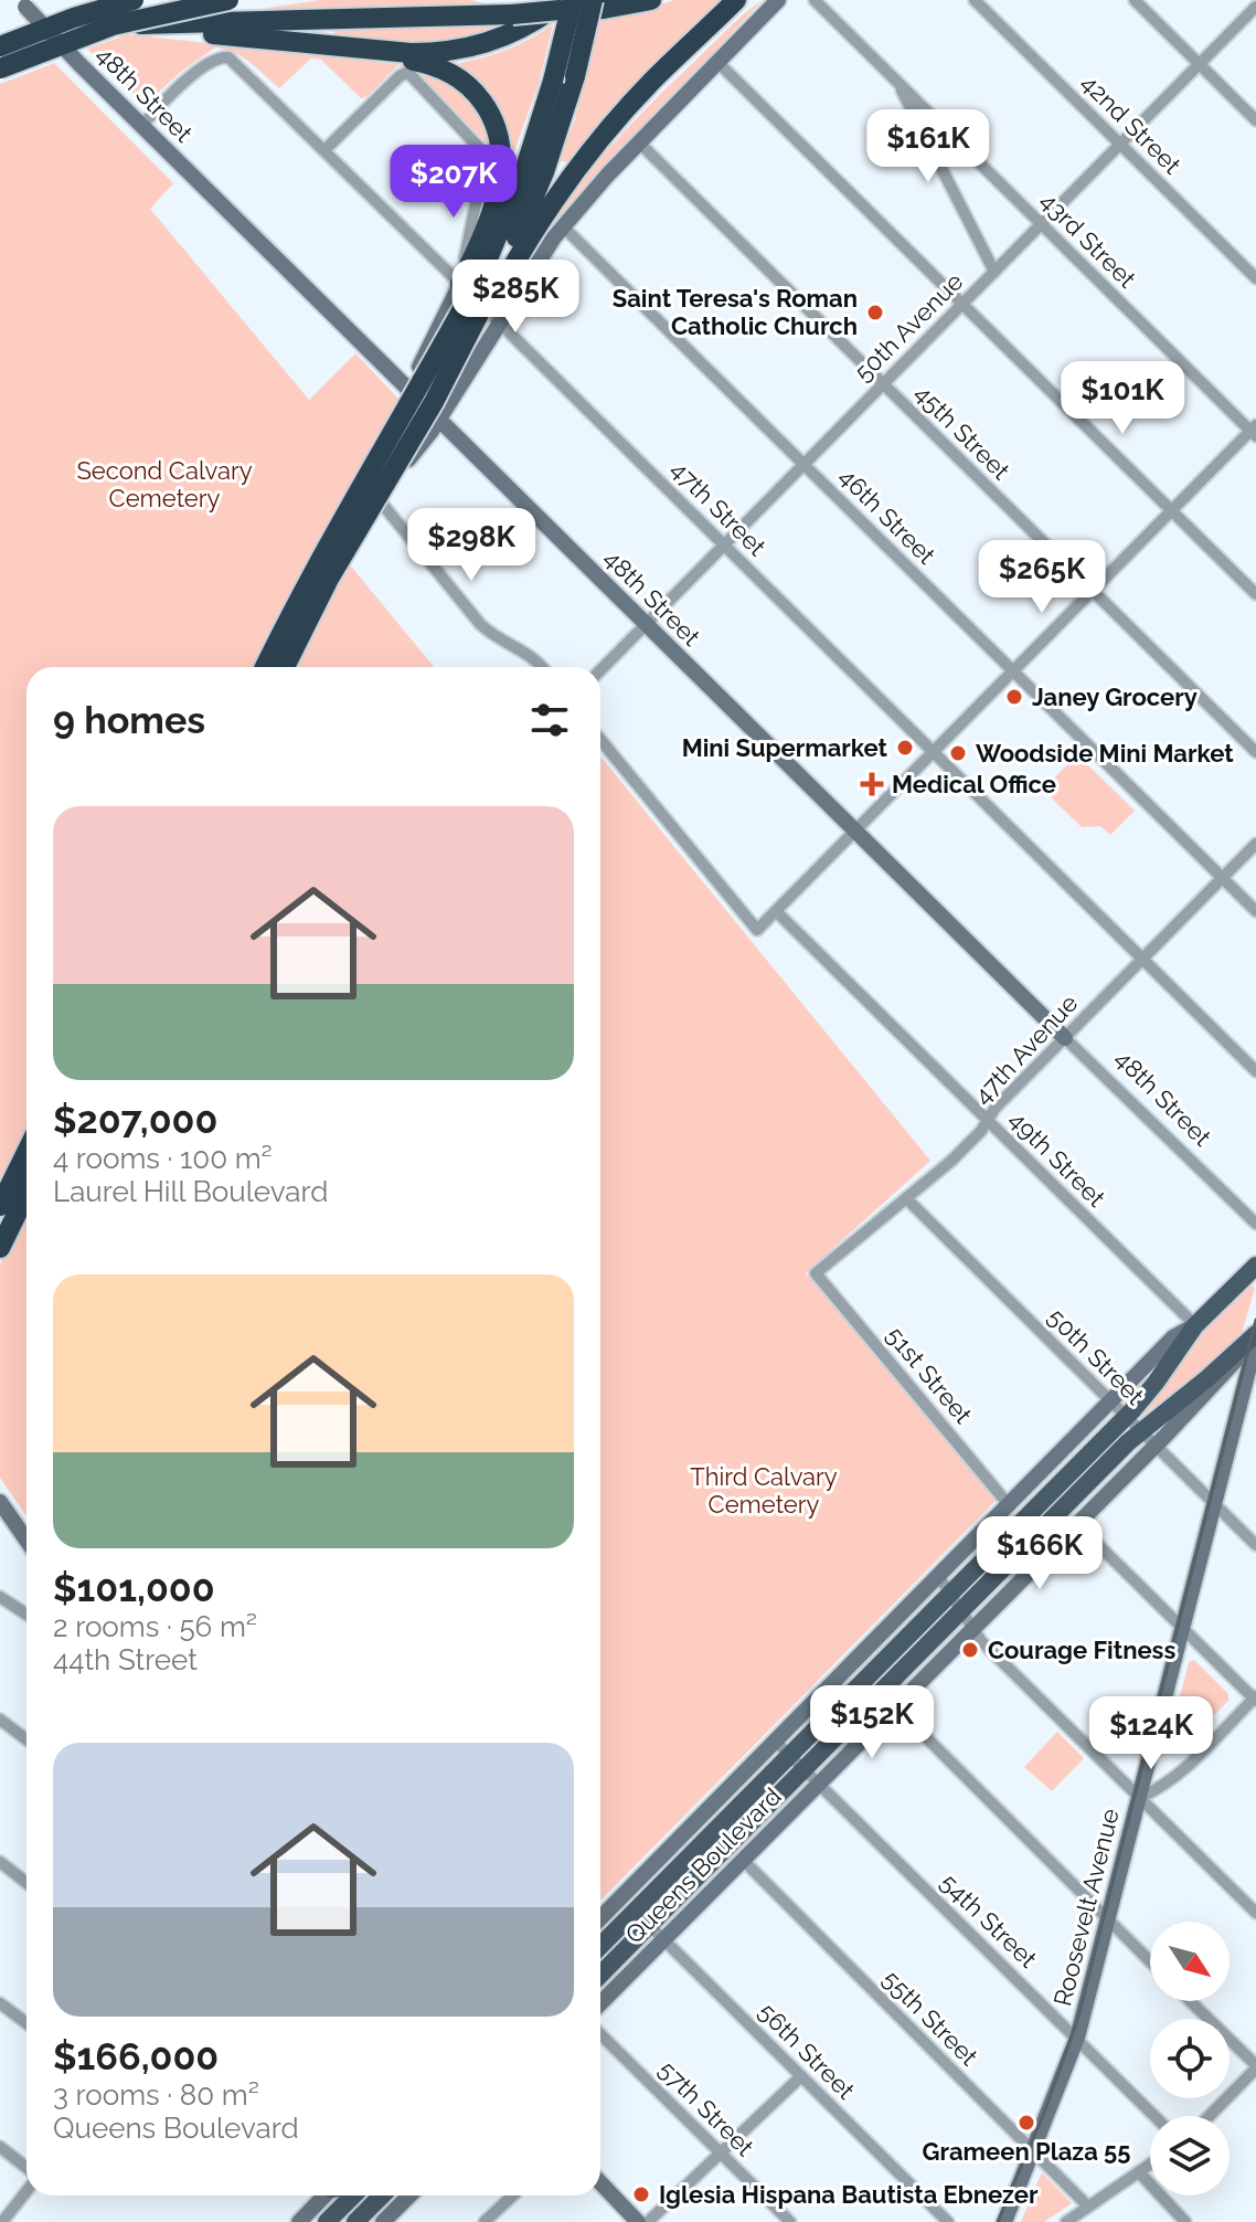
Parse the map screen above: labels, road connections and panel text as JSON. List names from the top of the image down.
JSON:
{
  "streets": {
    "main road": ["Queens Boulevard"],
    "street": [
      "48th Street",
      "42nd Street",
      "43rd Street",
      "50th Avenue",
      "45th Street",
      "47th Street",
      "46th Street",
      "47th Avenue",
      "49th Street",
      "50th Street",
      "51st Street",
      "Roosevelt Avenue",
      "54th Street",
      "55th Street",
      "56th Street",
      "57th Street"
    ]
  },
  "crossings": [
    ["48th Street", "50th Avenue"],
    ["48th Street", "47th Street"],
    ["48th Street", "47th Avenue"],
    ["42nd Street", "50th Avenue"],
    ["43rd Street", "50th Avenue"],
    ["50th Avenue", "45th Street"],
    ["50th Avenue", "47th Street"],
    ["50th Avenue", "46th Street"],
    ["47th Street", "47th Avenue"],
    ["46th Street", "47th Avenue"],
    ["47th Avenue", "49th Street"],
    ["47th Avenue", "50th Street"],
    ["47th Avenue", "51st Street"],
    ["49th Street", "Queens Boulevard"],
    ["50th Street", "Queens Boulevard"],
    ["50th Street", "Roosevelt Avenue"],
    ["51st Street", "Queens Boulevard"],
    ["Queens Boulevard", "Roosevelt Avenue"],
    ["Queens Boulevard", "54th Street"],
    ["Queens Boulevard", "55th Street"],
    ["Queens Boulevard", "56th Street"],
    ["Roosevelt Avenue", "54th Street"],
    ["Roosevelt Avenue", "55th Street"]
  ],
  "parks": ["Second Calvary Cemetery", "Third Calvary Cemetery"],
  "places": {
    "other": [
      "Saint Teresa's Roman Catholic Church",
      "Janey Grocery",
      "Mini Supermarket",
      "Woodside Mini Market",
      "Courage Fitness",
      "Grameen Plaza 55",
      "Iglesia Hispana Bautista Ebnezer"
    ],
    "health": ["Medical Office"]
  },
  "north": "bottom right",
  "page": {
    "price": [
      "$161K",
      "$207K",
      "$285K",
      "$101K",
      "$298K",
      "$265K",
      "$166K",
      "$152K",
      "$124K"
    ],
    "heading": "9 homes",
    "list": [
      {
        "name": "$207,000",
        "note": "4 rooms · 100 m² · Laurel Hill Boulevard"
      },
      {
        "name": "$101,000",
        "note": "2 rooms · 56 m² · 44th Street"
      },
      {
        "name": "$166,000",
        "note": "3 rooms · 80 m² · Queens Boulevard"
      }
    ]
  }
}
